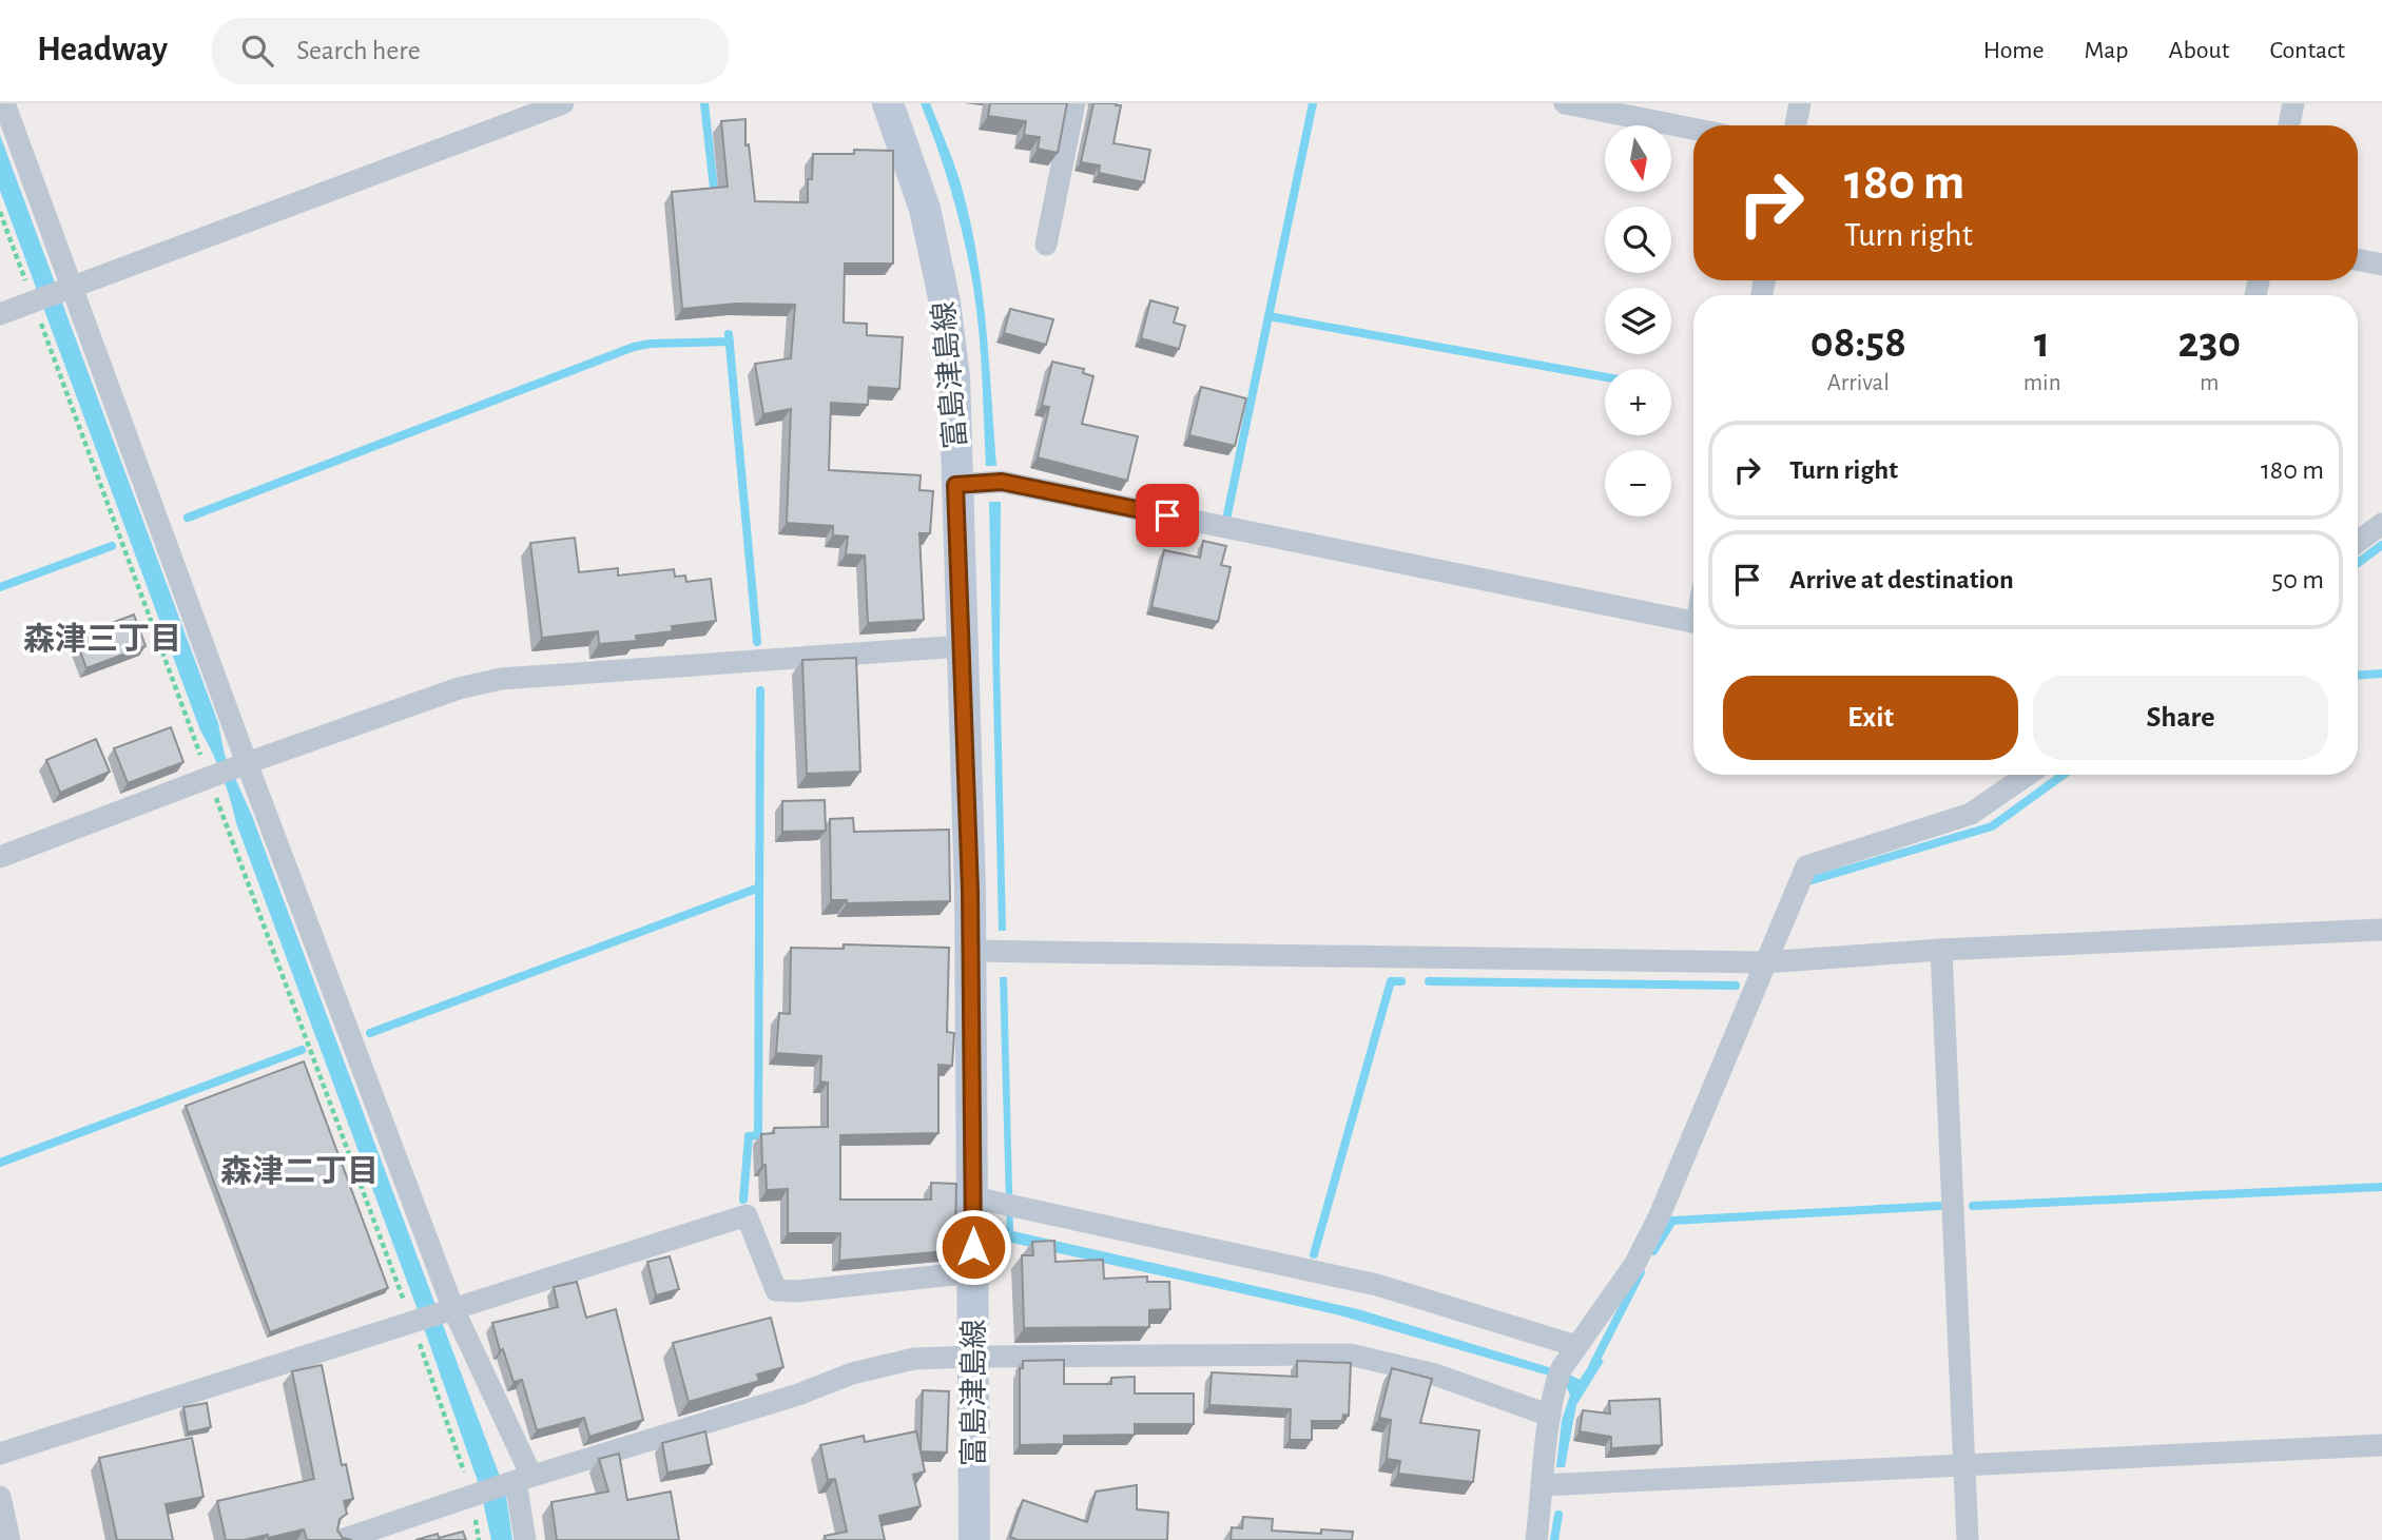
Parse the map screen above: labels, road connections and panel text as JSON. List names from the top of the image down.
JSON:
{
  "streets": {
    "main road": ["富島津島線"]
  },
  "districts": ["森津三丁目", "森津二丁目"],
  "north": "bottom",
  "page": {
    "header": "Headway",
    "search": "Search here",
    "nav": [
      "Home",
      "Map",
      "About",
      "Contact"
    ],
    "map_buttons": ["+", "−"],
    "turn": ["180 m", "Turn right"],
    "eta": [
      "08:58",
      "Arrival",
      "1",
      "min",
      "230",
      "m"
    ],
    "list": [
      {
        "name": "Turn right",
        "value": "180 m"
      },
      {
        "name": "Arrive at destination",
        "value": "50 m"
      }
    ],
    "buttons": ["Exit", "Share"]
  }
}
